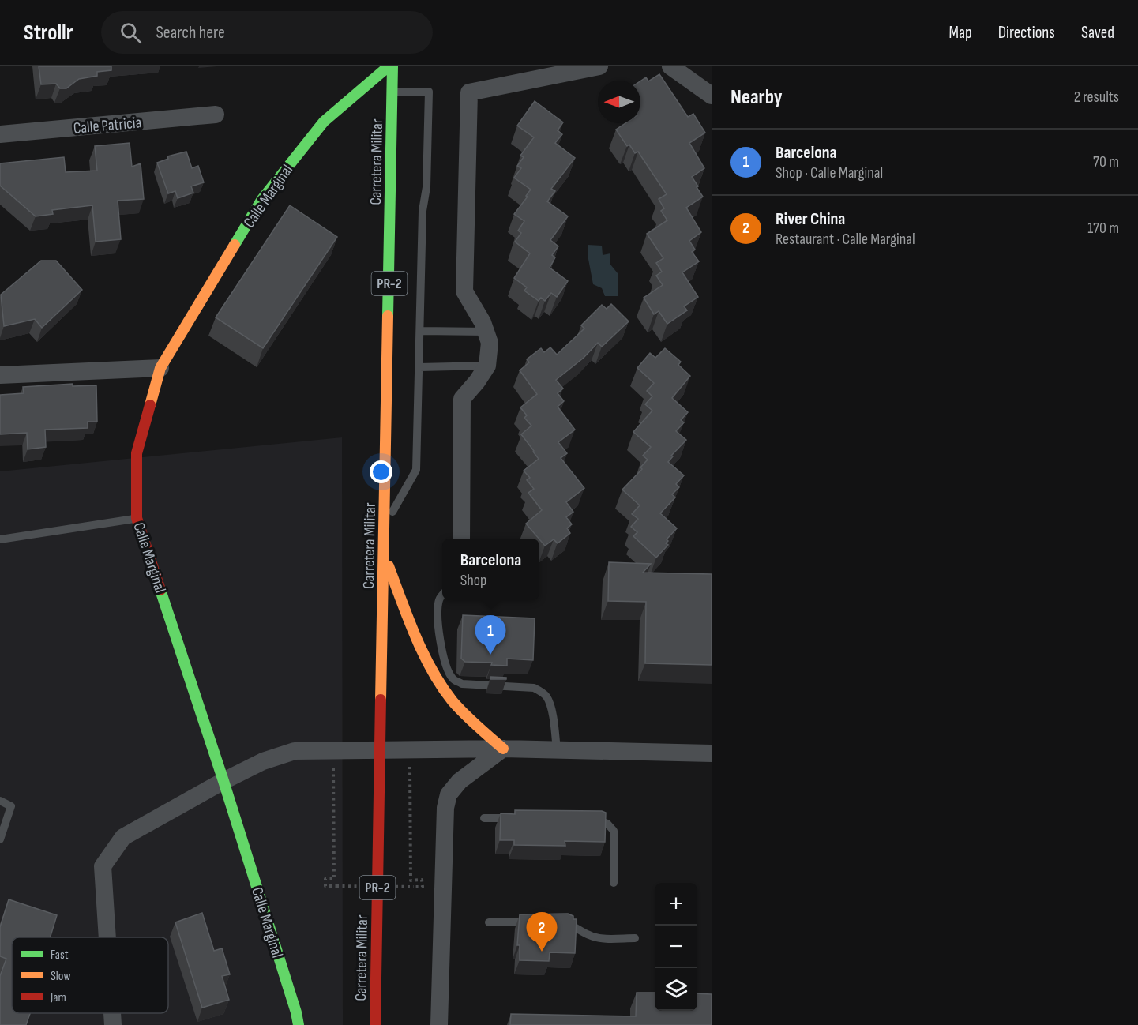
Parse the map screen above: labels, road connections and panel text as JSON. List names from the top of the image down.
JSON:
{
  "streets": {
    "main road": ["Carretera Militar", "Calle Marginal", "PR-2"],
    "street": ["Calle Patricia"]
  },
  "legend": ["Fast", "Slow", "Jam"],
  "north": "left",
  "page": {
    "header": "Strollr",
    "search": "Search here",
    "nav": ["Map", "Directions", "Saved"],
    "heading": ["Nearby", "2 results"],
    "list": [
      {
        "mark": "1",
        "name": "Barcelona",
        "note": "Shop · Calle Marginal",
        "value": "70 m"
      },
      {
        "mark": "2",
        "name": "River China",
        "note": "Restaurant · Calle Marginal",
        "value": "170 m"
      }
    ],
    "popup": ["Barcelona", "Shop"],
    "pins": ["1", "2"],
    "map_buttons": ["+", "−"]
  }
}
